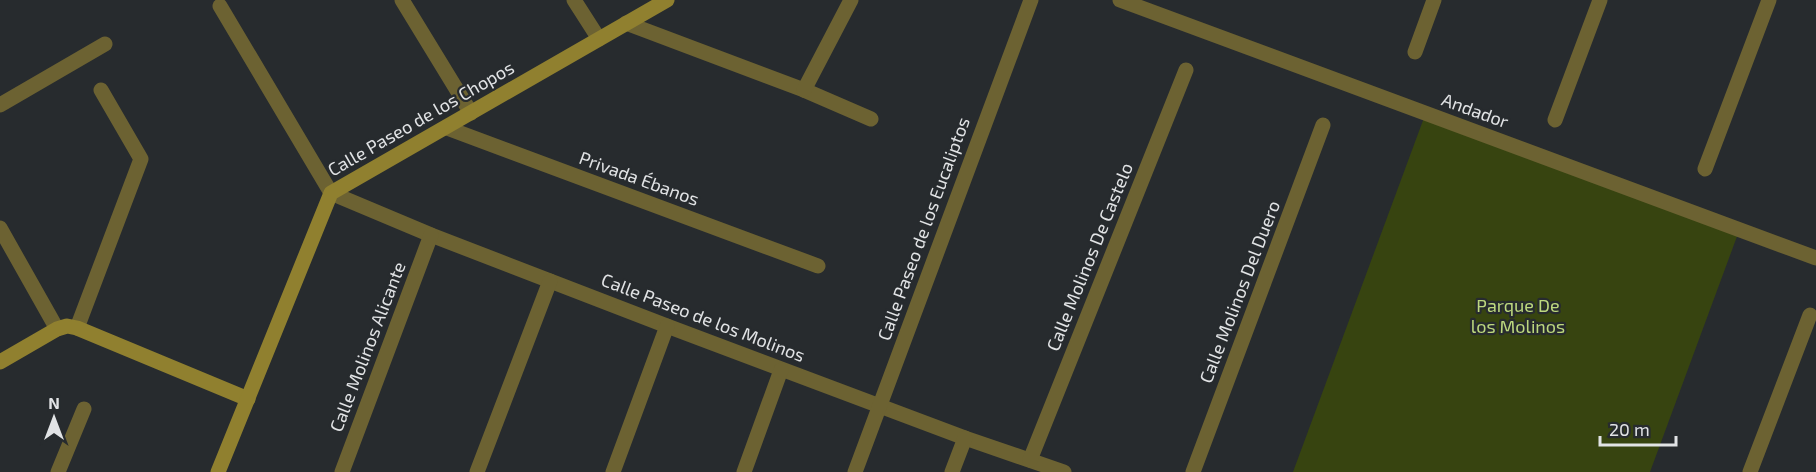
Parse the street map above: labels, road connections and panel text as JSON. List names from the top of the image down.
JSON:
{
  "streets": {
    "main road": ["Calle Paseo de los Chopos"],
    "street": [
      "Andador",
      "Privada Ébanos",
      "Calle Paseo de los Eucaliptos",
      "Calle Molinos De Castelo",
      "Calle Molinos Del Duero",
      "Calle Paseo de los Molinos",
      "Calle Molinos Alicante"
    ]
  },
  "crossings": [
    ["Calle Paseo de los Chopos", "Privada Ébanos"],
    ["Calle Paseo de los Chopos", "Calle Paseo de los Molinos"],
    ["Calle Paseo de los Eucaliptos", "Calle Paseo de los Molinos"],
    ["Calle Molinos De Castelo", "Calle Paseo de los Molinos"],
    ["Calle Paseo de los Molinos", "Calle Molinos Alicante"]
  ],
  "parks": ["Parque De los Molinos"],
  "scale_bar": "20 m",
  "north": "top"
}
